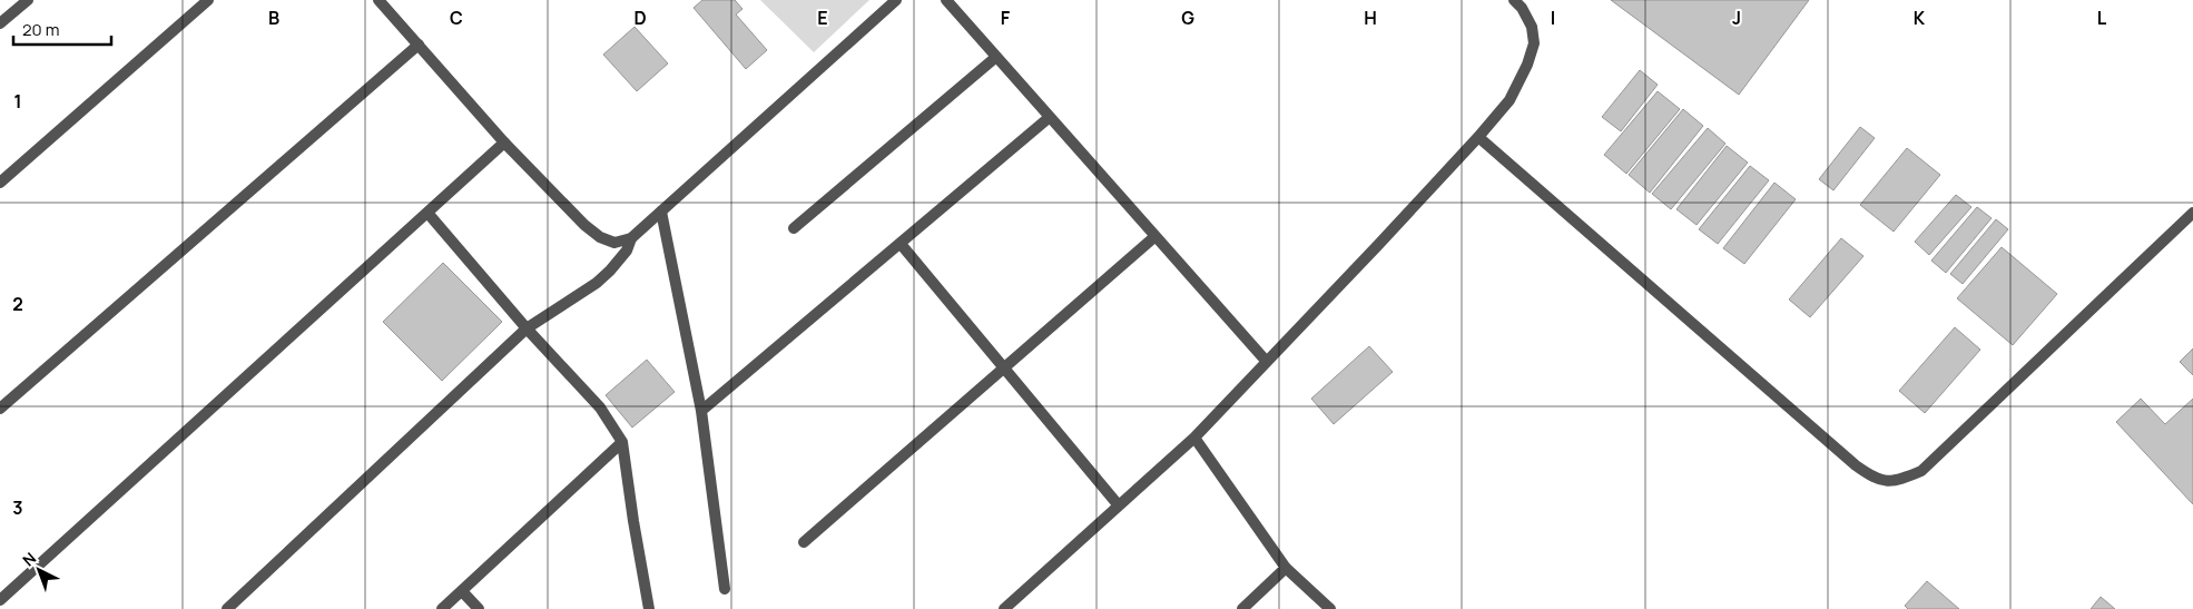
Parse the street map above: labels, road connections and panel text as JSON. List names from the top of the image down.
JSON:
{
  "scale_bar": "20 m",
  "north": "top left",
  "grid": {
    "columns": [
      "B",
      "C",
      "D",
      "E",
      "F",
      "G",
      "H",
      "I",
      "J",
      "K",
      "L"
    ],
    "rows": ["1", "2", "3"]
  }
}
